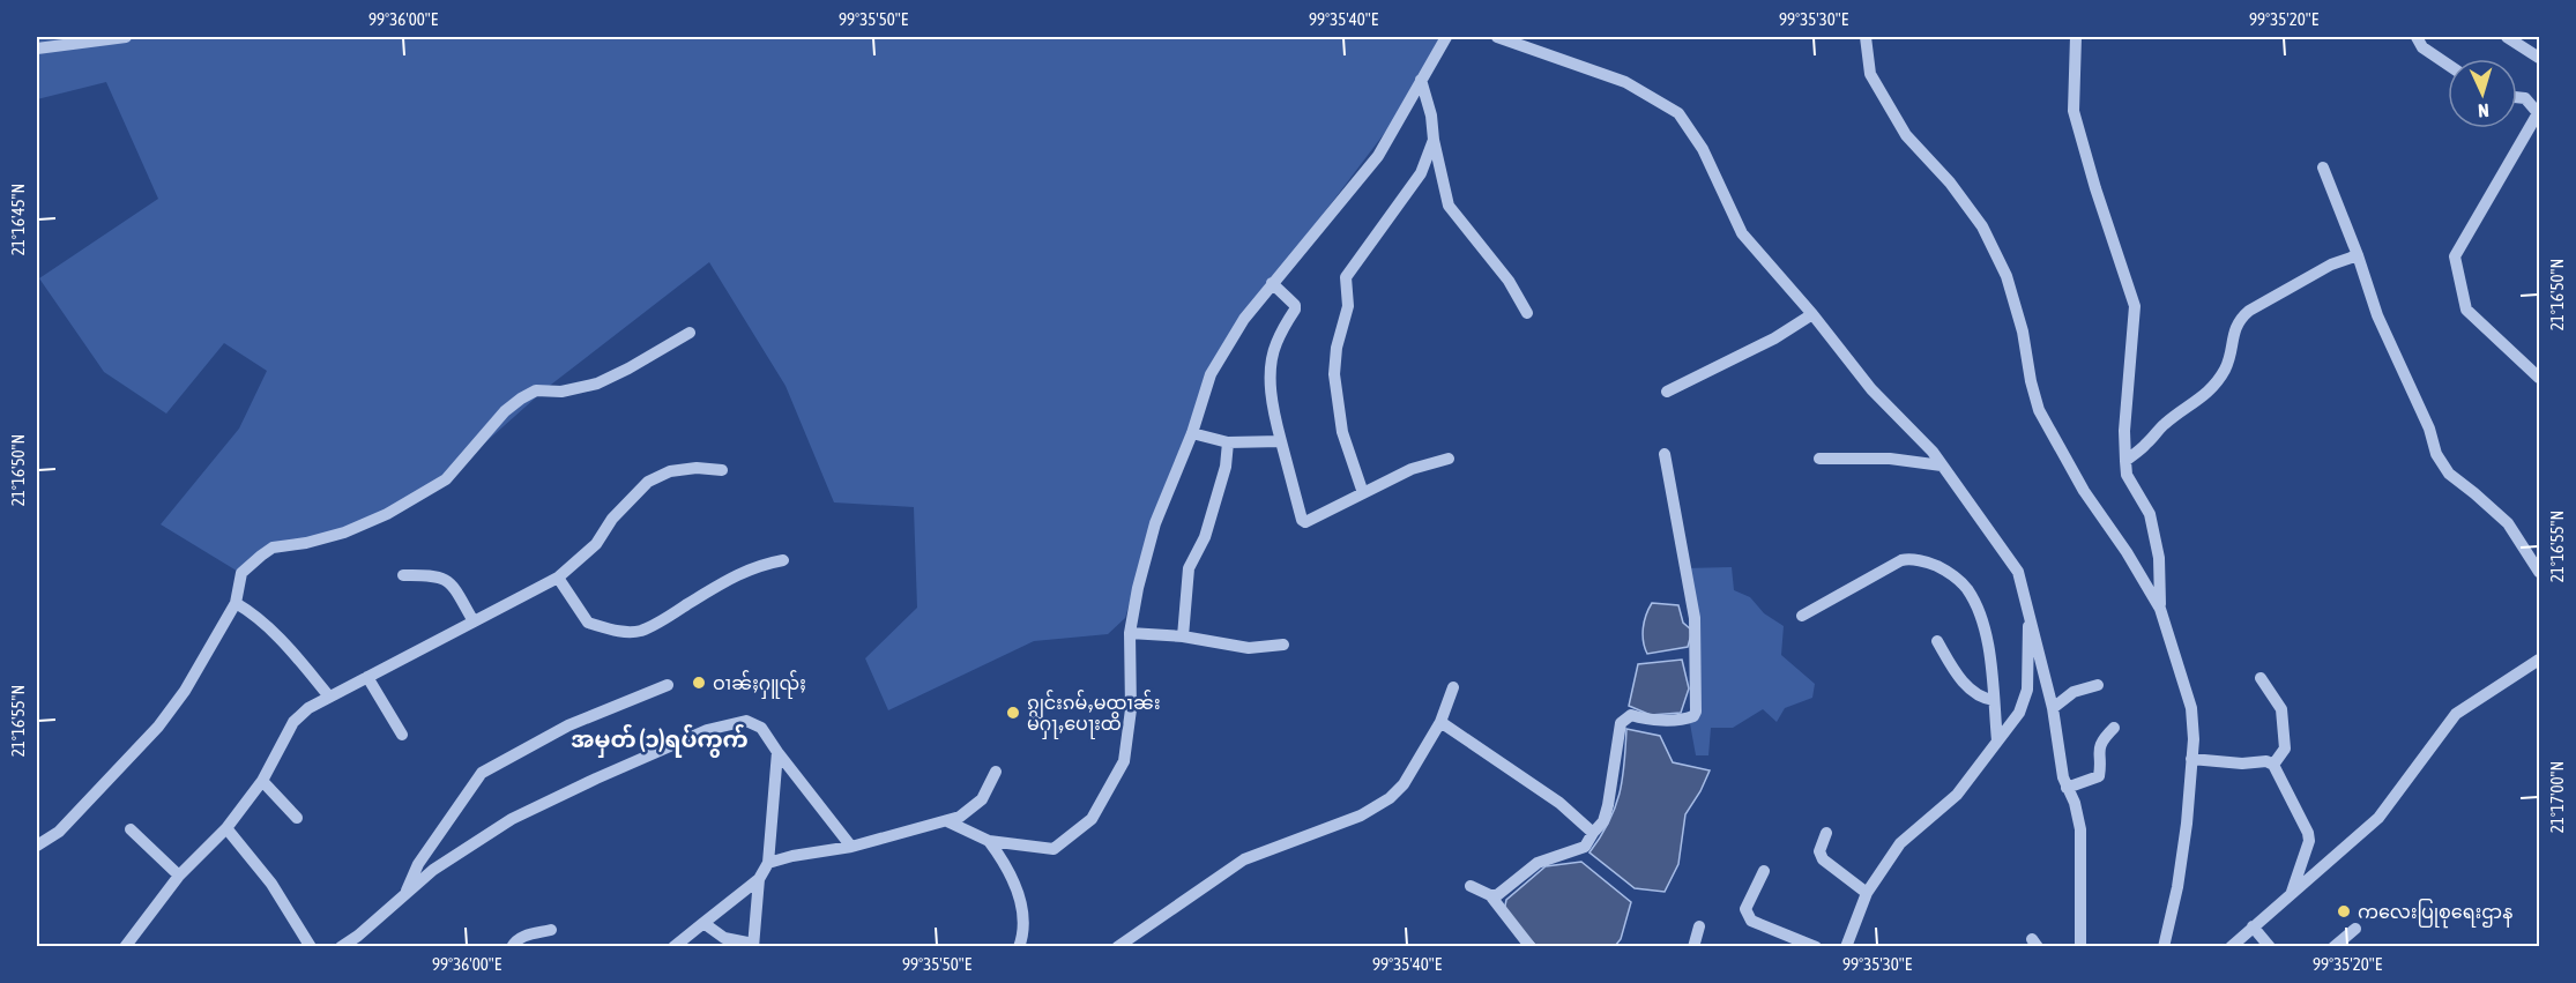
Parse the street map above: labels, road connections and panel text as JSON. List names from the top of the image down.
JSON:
{
  "districts": ["အမှတ် (၁)ရပ်ကွက်"],
  "places": ["ဝၢၼ်ႈႁူၺ်ႈ", "ၵျွင်းၵမ်ႇမထၢၼ်း မႁႃႇပေႃးထိ", "ကလေးပြုစုရေးဌာန"],
  "north": "bottom",
  "coordinates": [
    "99°36'00\"E",
    "99°35'50\"E",
    "99°35'40\"E",
    "99°35'30\"E",
    "99°35'20\"E",
    "21°16'45\"N",
    "21°16'50\"N",
    "21°16'55\"N",
    "21°17'00\"N"
  ]
}
